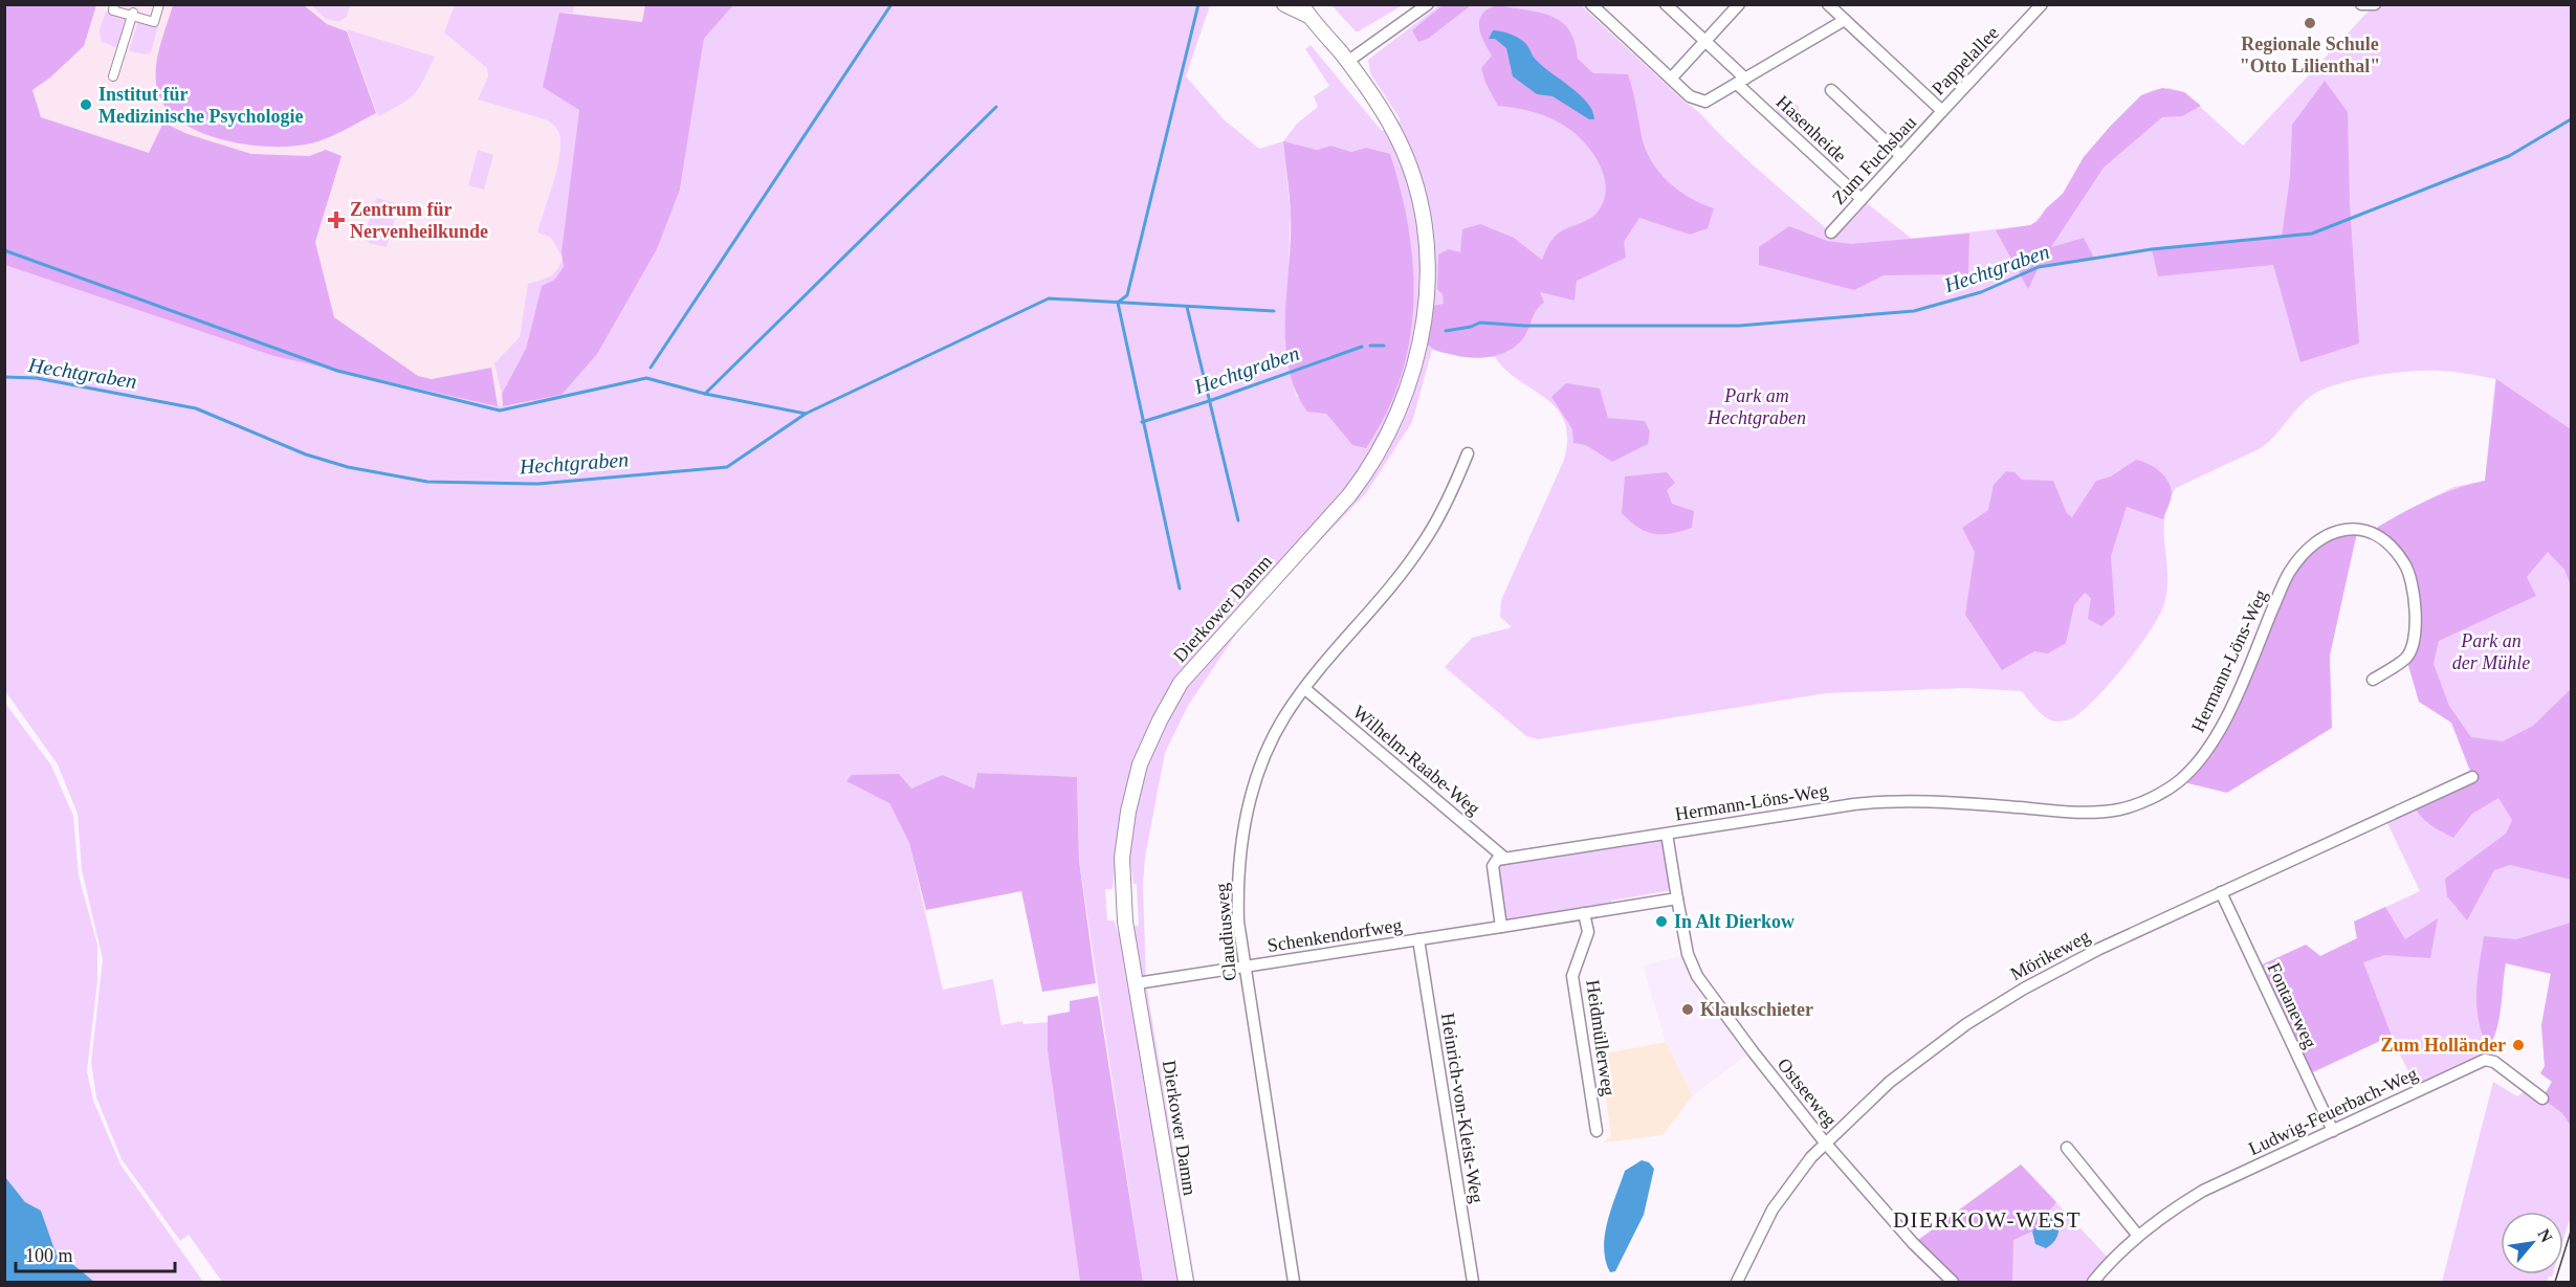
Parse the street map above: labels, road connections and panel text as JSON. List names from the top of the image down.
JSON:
{
  "streets": {
    "street": [
      "Pappelallee",
      "Hasenheide",
      "Zum Fuchsbau",
      "Dierkower Damm",
      "Hermann-Löns-Weg",
      "Wilhelm-Raabe-Weg",
      "Claudiusweg",
      "Schenkendorfweg",
      "Mörikeweg",
      "Fontaneweg",
      "Heidmüllerweg",
      "Ostseeweg",
      "Heinrich-von-Kleist-Weg",
      "Ludwig-Feuerbach-Weg"
    ]
  },
  "crossings": [
    ["Pappelallee", "Zum Fuchsbau"],
    ["Hasenheide", "Zum Fuchsbau"],
    ["Dierkower Damm", "Schenkendorfweg"],
    ["Hermann-Löns-Weg", "Wilhelm-Raabe-Weg"],
    ["Hermann-Löns-Weg", "Ostseeweg"],
    ["Wilhelm-Raabe-Weg", "Claudiusweg"],
    ["Claudiusweg", "Schenkendorfweg"],
    ["Schenkendorfweg", "Heidmüllerweg"],
    ["Schenkendorfweg", "Ostseeweg"],
    ["Schenkendorfweg", "Heinrich-von-Kleist-Weg"],
    ["Mörikeweg", "Fontaneweg"],
    ["Mörikeweg", "Ostseeweg"],
    ["Fontaneweg", "Ludwig-Feuerbach-Weg"]
  ],
  "districts": ["DIERKOW-WEST"],
  "water": ["Hechtgraben"],
  "parks": ["Park am Hechtgraben", "Park an der Mühle"],
  "places": {
    "other": [
      "Regionale Schule \"Otto Lilienthal\"",
      "Institut für Medizinische Psychologie",
      "In Alt Dierkow",
      "Klaukschieter",
      "Zum Holländer"
    ],
    "health": ["Zentrum für Nervenheilkunde"]
  },
  "scale_bar": "100 m",
  "north": "top right"
}
